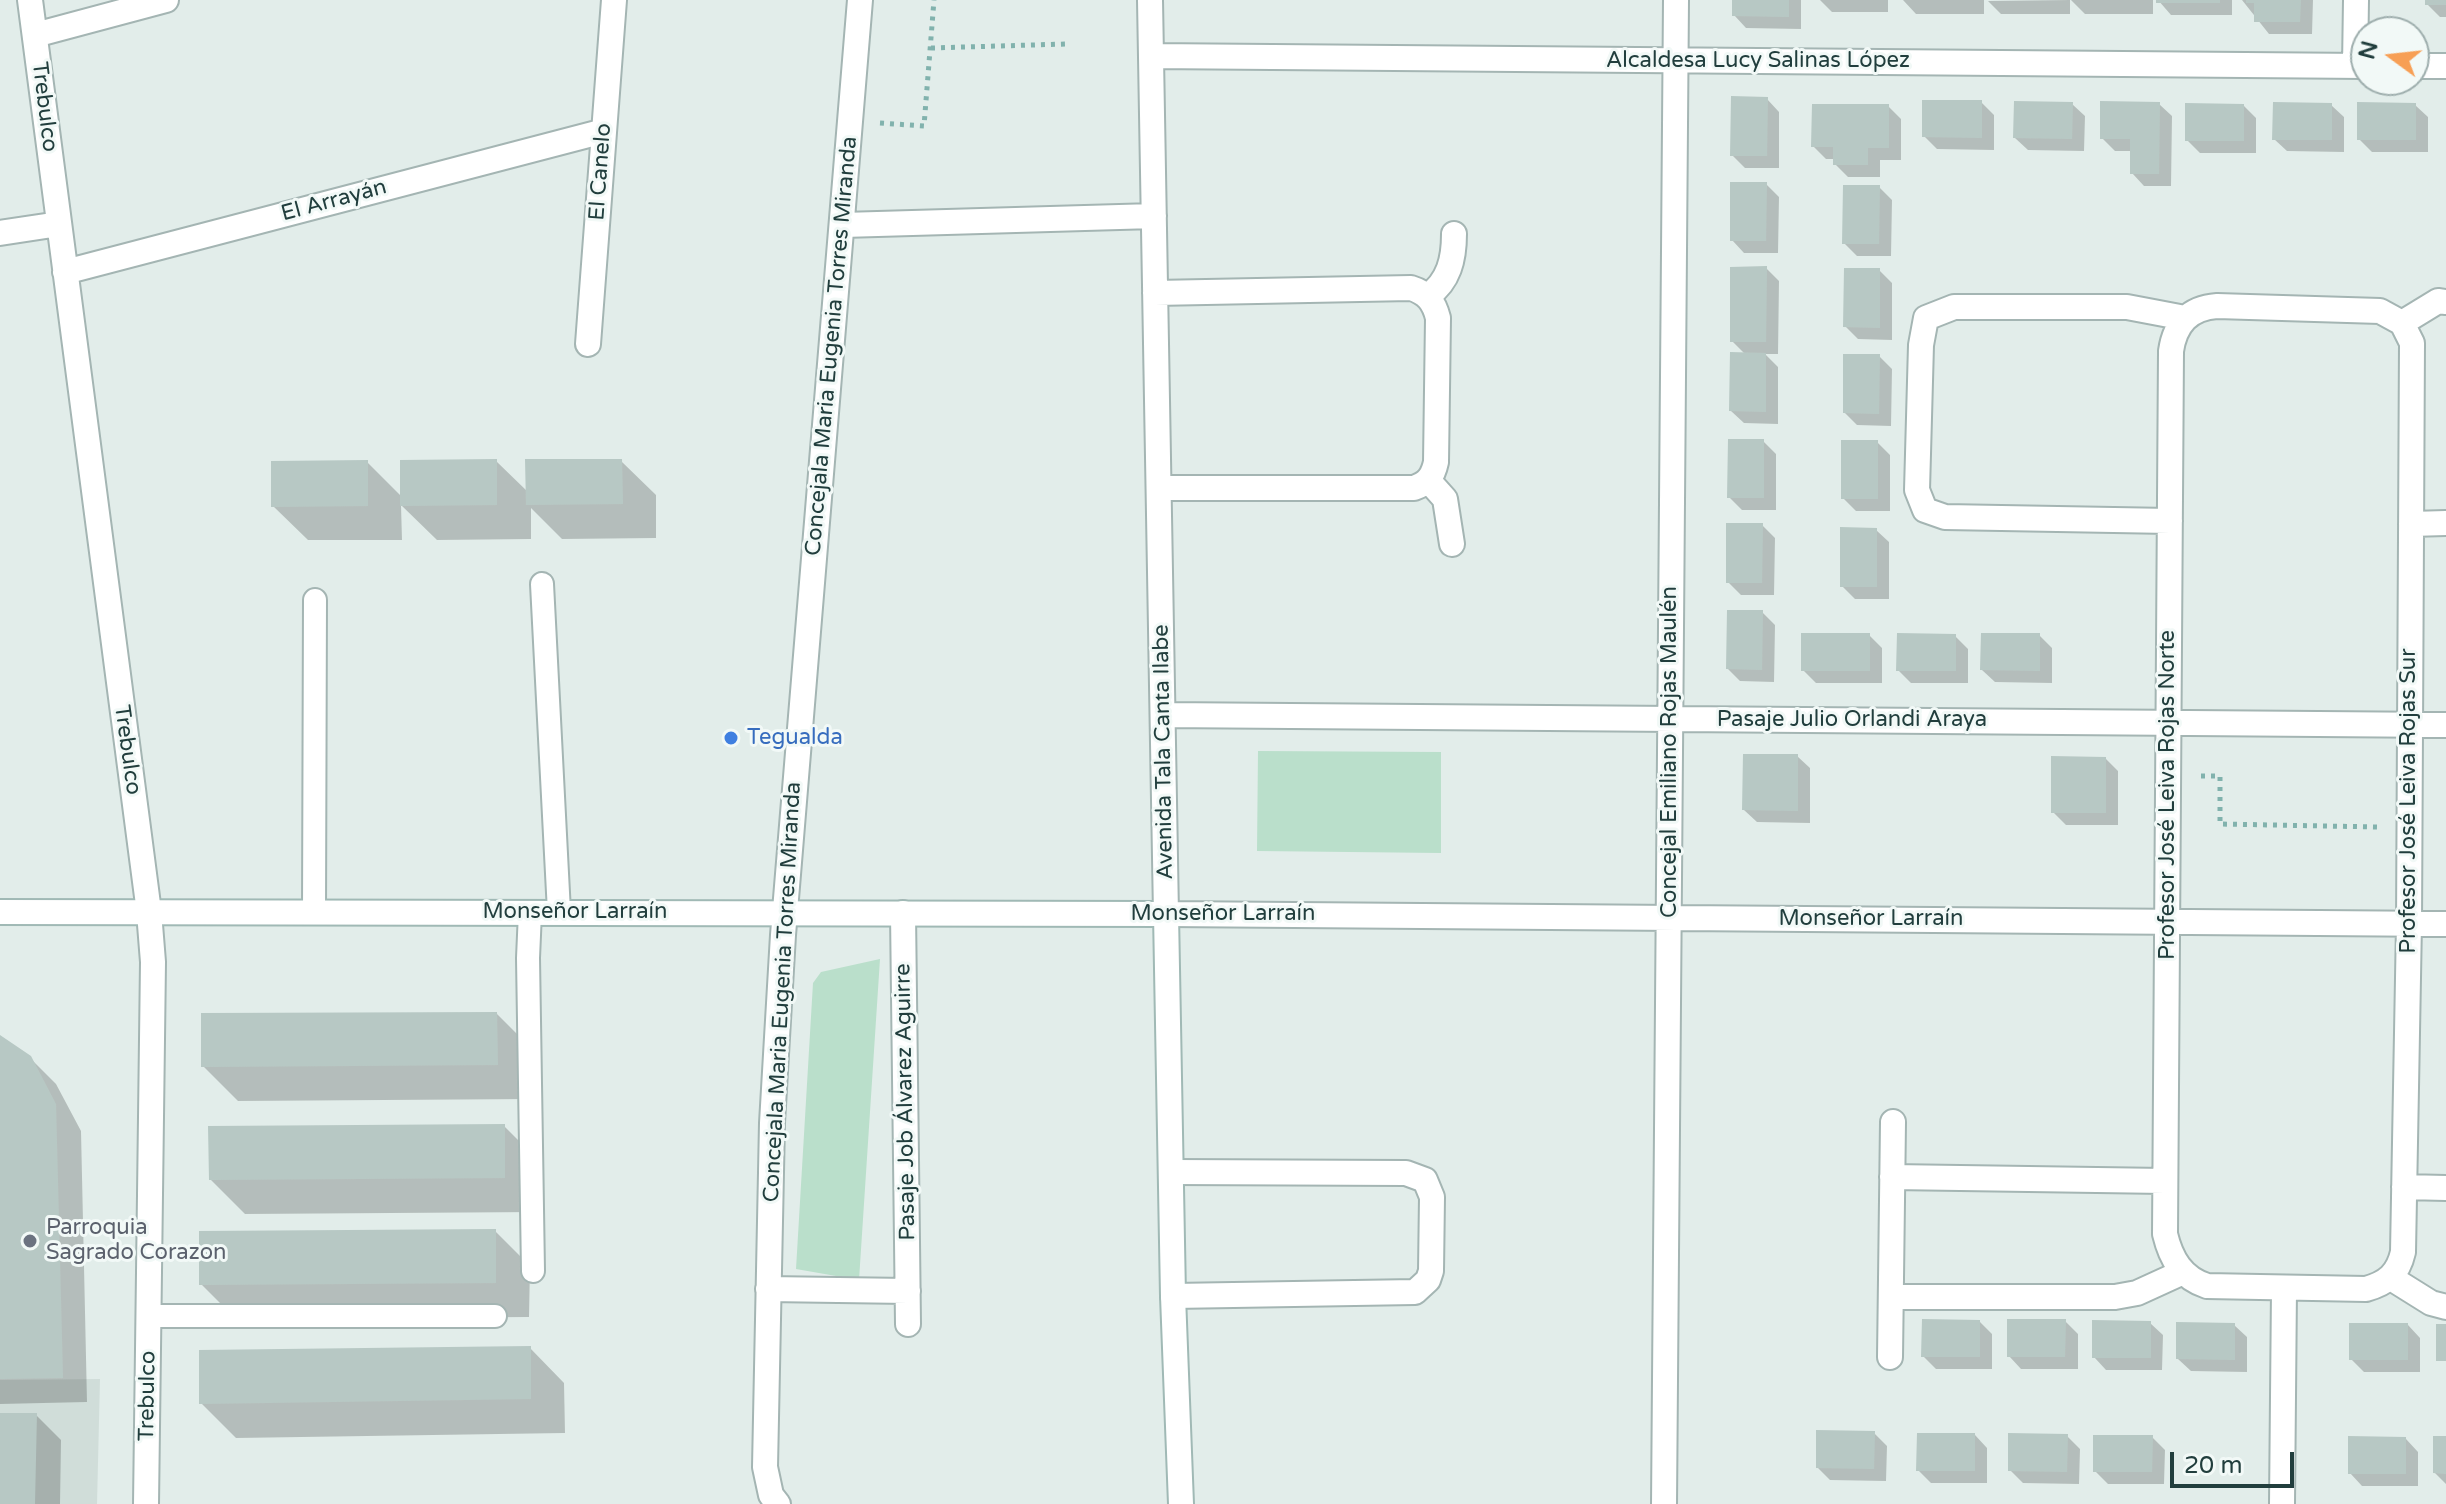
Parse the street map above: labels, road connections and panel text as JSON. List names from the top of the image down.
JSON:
{
  "streets": {
    "street": [
      "Alcaldesa Lucy Salinas López",
      "Trebulco",
      "El Canelo",
      "El Arrayán",
      "Concejala Maria Eugenia Torres Miranda",
      "Pasaje Julio Orlandi Araya",
      "Avenida Tala Canta Ilabe",
      "Concejal Emiliano Rojas Maulén",
      "Profesor José Leiva Rojas Norte",
      "Profesor José Leiva Rojas Sur",
      "Monseñor Larraín",
      "Pasaje Job Álvarez Aguirre"
    ]
  },
  "crossings": [
    ["Alcaldesa Lucy Salinas López", "Avenida Tala Canta Ilabe"],
    ["Alcaldesa Lucy Salinas López", "Concejal Emiliano Rojas Maulén"],
    ["Trebulco", "El Arrayán"],
    ["Trebulco", "Monseñor Larraín"],
    ["El Canelo", "El Arrayán"],
    ["Concejala Maria Eugenia Torres Miranda", "Monseñor Larraín"],
    ["Pasaje Julio Orlandi Araya", "Avenida Tala Canta Ilabe"],
    ["Pasaje Julio Orlandi Araya", "Concejal Emiliano Rojas Maulén"],
    ["Pasaje Julio Orlandi Araya", "Profesor José Leiva Rojas Norte"],
    ["Pasaje Julio Orlandi Araya", "Profesor José Leiva Rojas Sur"],
    ["Avenida Tala Canta Ilabe", "Monseñor Larraín"],
    ["Concejal Emiliano Rojas Maulén", "Monseñor Larraín"],
    ["Profesor José Leiva Rojas Norte", "Monseñor Larraín"],
    ["Profesor José Leiva Rojas Sur", "Monseñor Larraín"],
    ["Monseñor Larraín", "Pasaje Job Álvarez Aguirre"]
  ],
  "places": ["Tegualda", "Parroquia Sagrado Corazon"],
  "scale_bar": "20 m",
  "north": "left"
}
